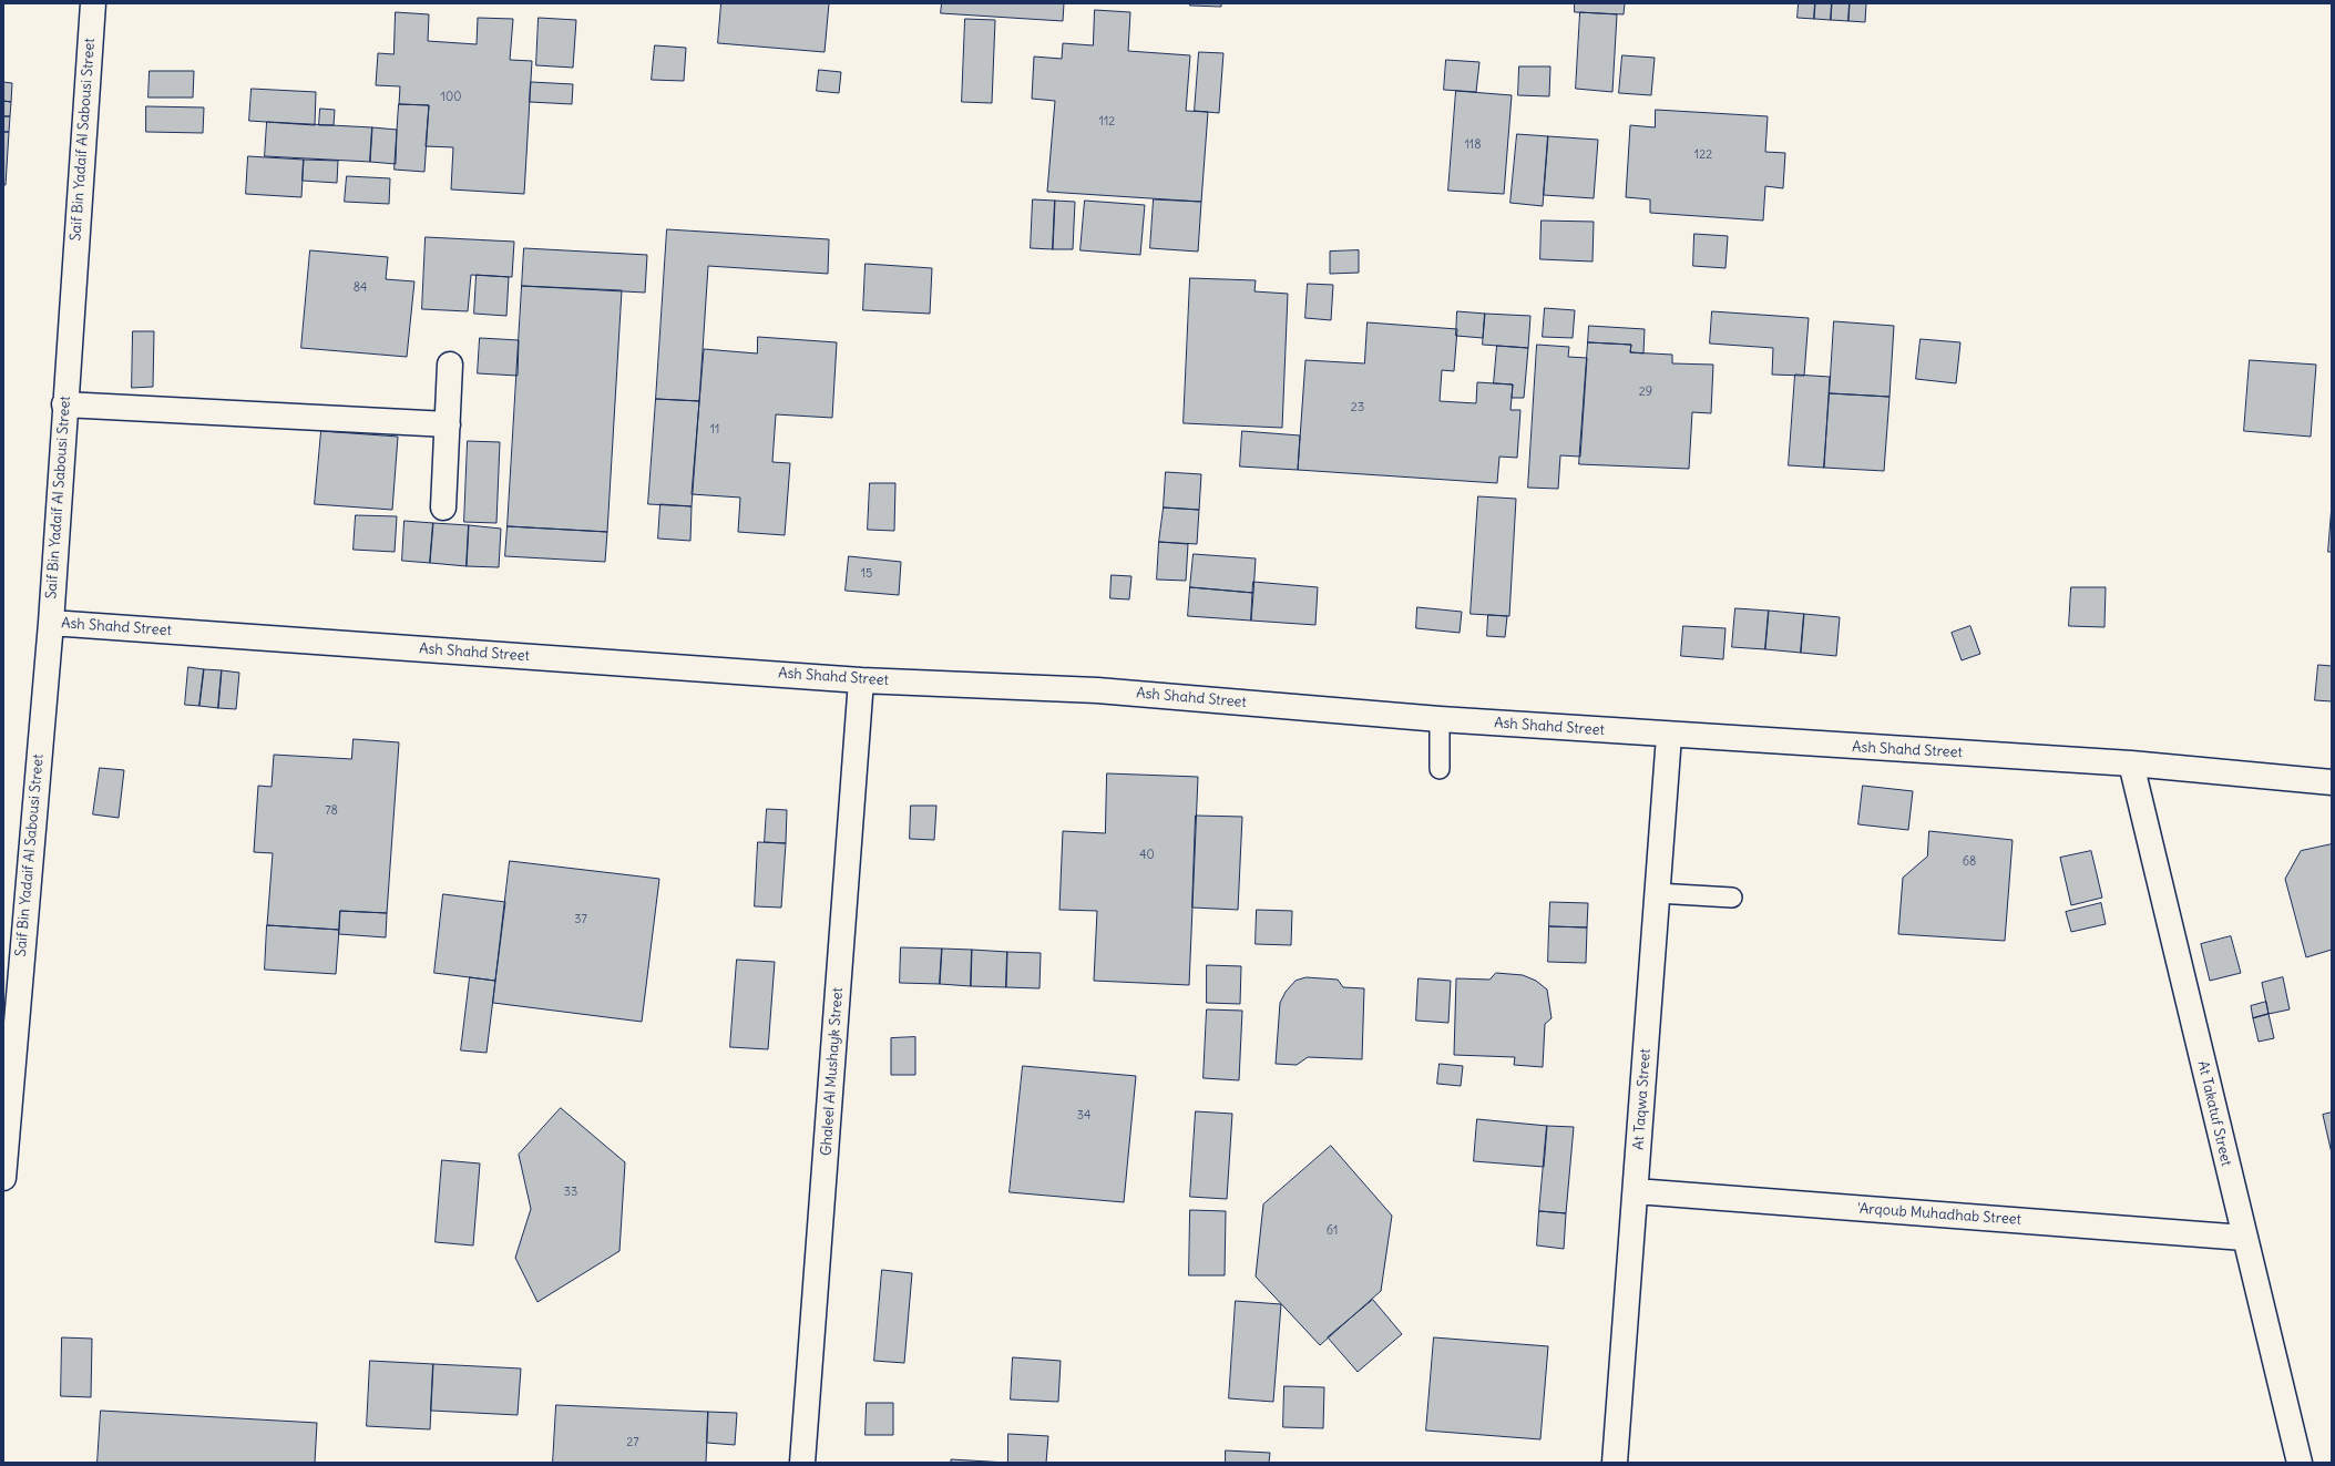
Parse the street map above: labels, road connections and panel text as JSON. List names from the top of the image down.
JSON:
{
  "streets": {
    "street": [
      "Saif Bin Yadaif Al Sabousi Street",
      "Ash Shahd Street",
      "Ghaleel Al Mushayk Street",
      "At Taqwa Street",
      "At Takatuf Street",
      "'Arqoub Muhadhab Street"
    ]
  },
  "crossings": [
    ["Saif Bin Yadaif Al Sabousi Street", "Ash Shahd Street"],
    ["Ash Shahd Street", "Ghaleel Al Mushayk Street"],
    ["Ash Shahd Street", "At Taqwa Street"],
    ["Ash Shahd Street", "At Takatuf Street"],
    ["At Taqwa Street", "'Arqoub Muhadhab Street"],
    ["At Takatuf Street", "'Arqoub Muhadhab Street"]
  ],
  "house_numbers": [
    "100",
    "112",
    "118",
    "122",
    "84",
    "29",
    "23",
    "11",
    "15",
    "78",
    "40",
    "68",
    "37",
    "34",
    "33",
    "61",
    "27"
  ]
}
